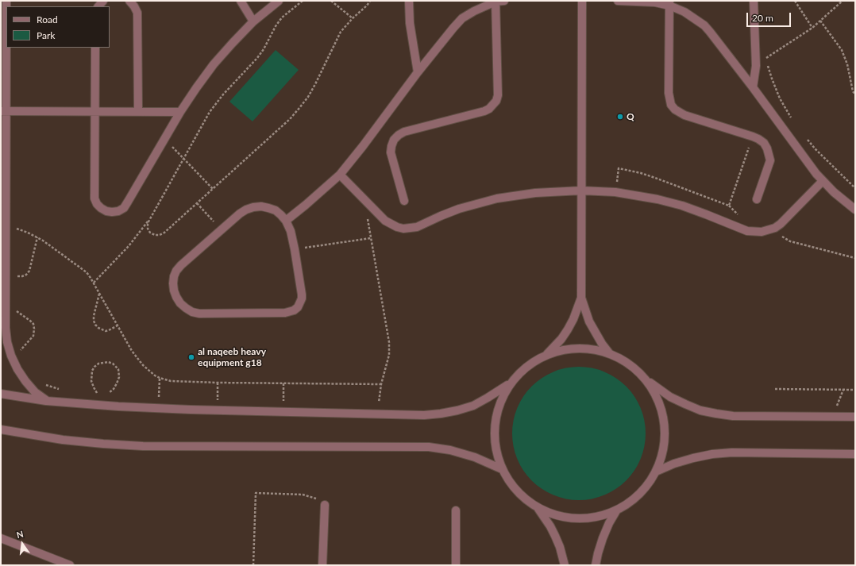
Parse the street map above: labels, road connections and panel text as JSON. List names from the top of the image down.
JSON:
{
  "places": ["Q", "al naqeeb heavy equipment g18"],
  "legend": ["Road", "Park"],
  "scale_bar": "20 m",
  "north": "top"
}
